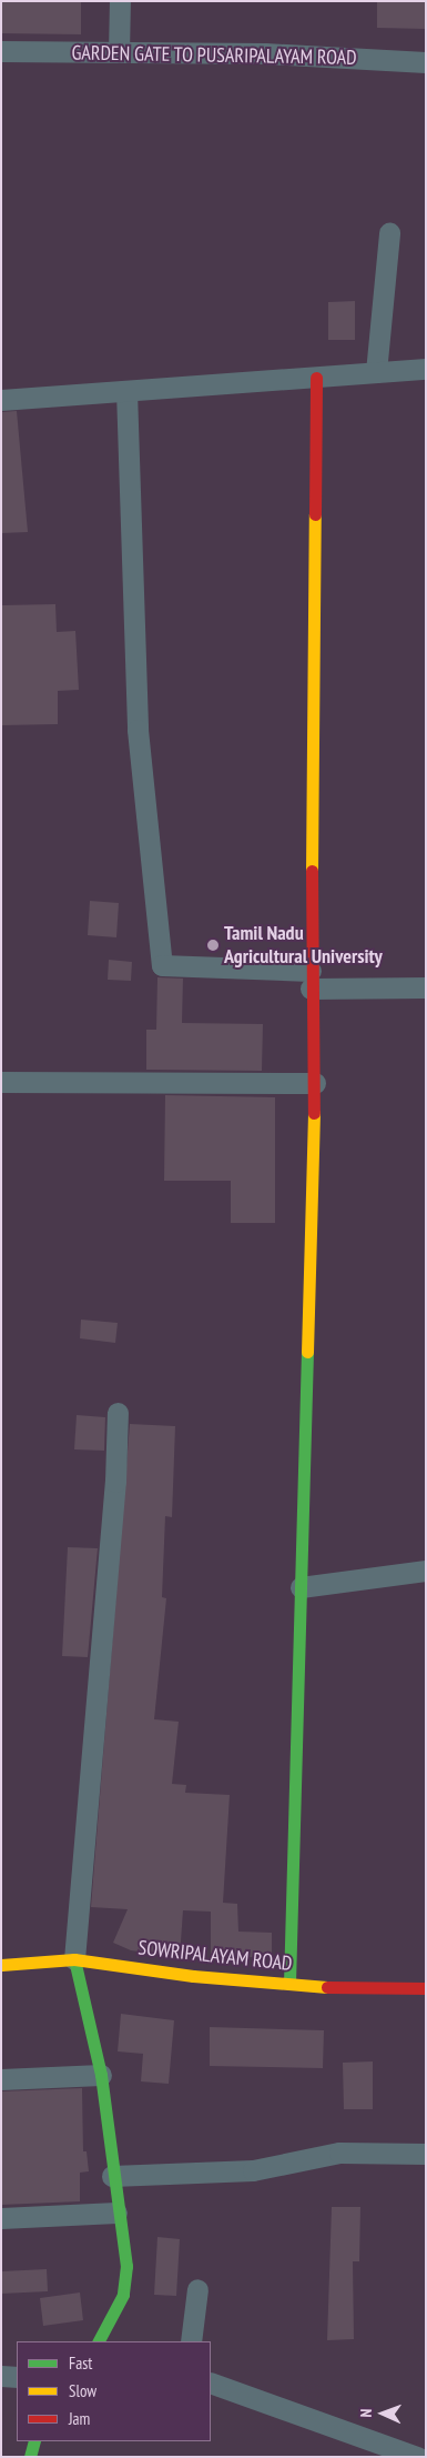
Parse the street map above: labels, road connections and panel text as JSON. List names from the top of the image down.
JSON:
{
  "streets": {
    "street": ["GARDEN GATE TO PUSARIPALAYAM ROAD", "SOWRIPALAYAM ROAD"]
  },
  "places": ["Tamil Nadu Agricultural University"],
  "legend": ["Fast", "Slow", "Jam"],
  "north": "left"
}
